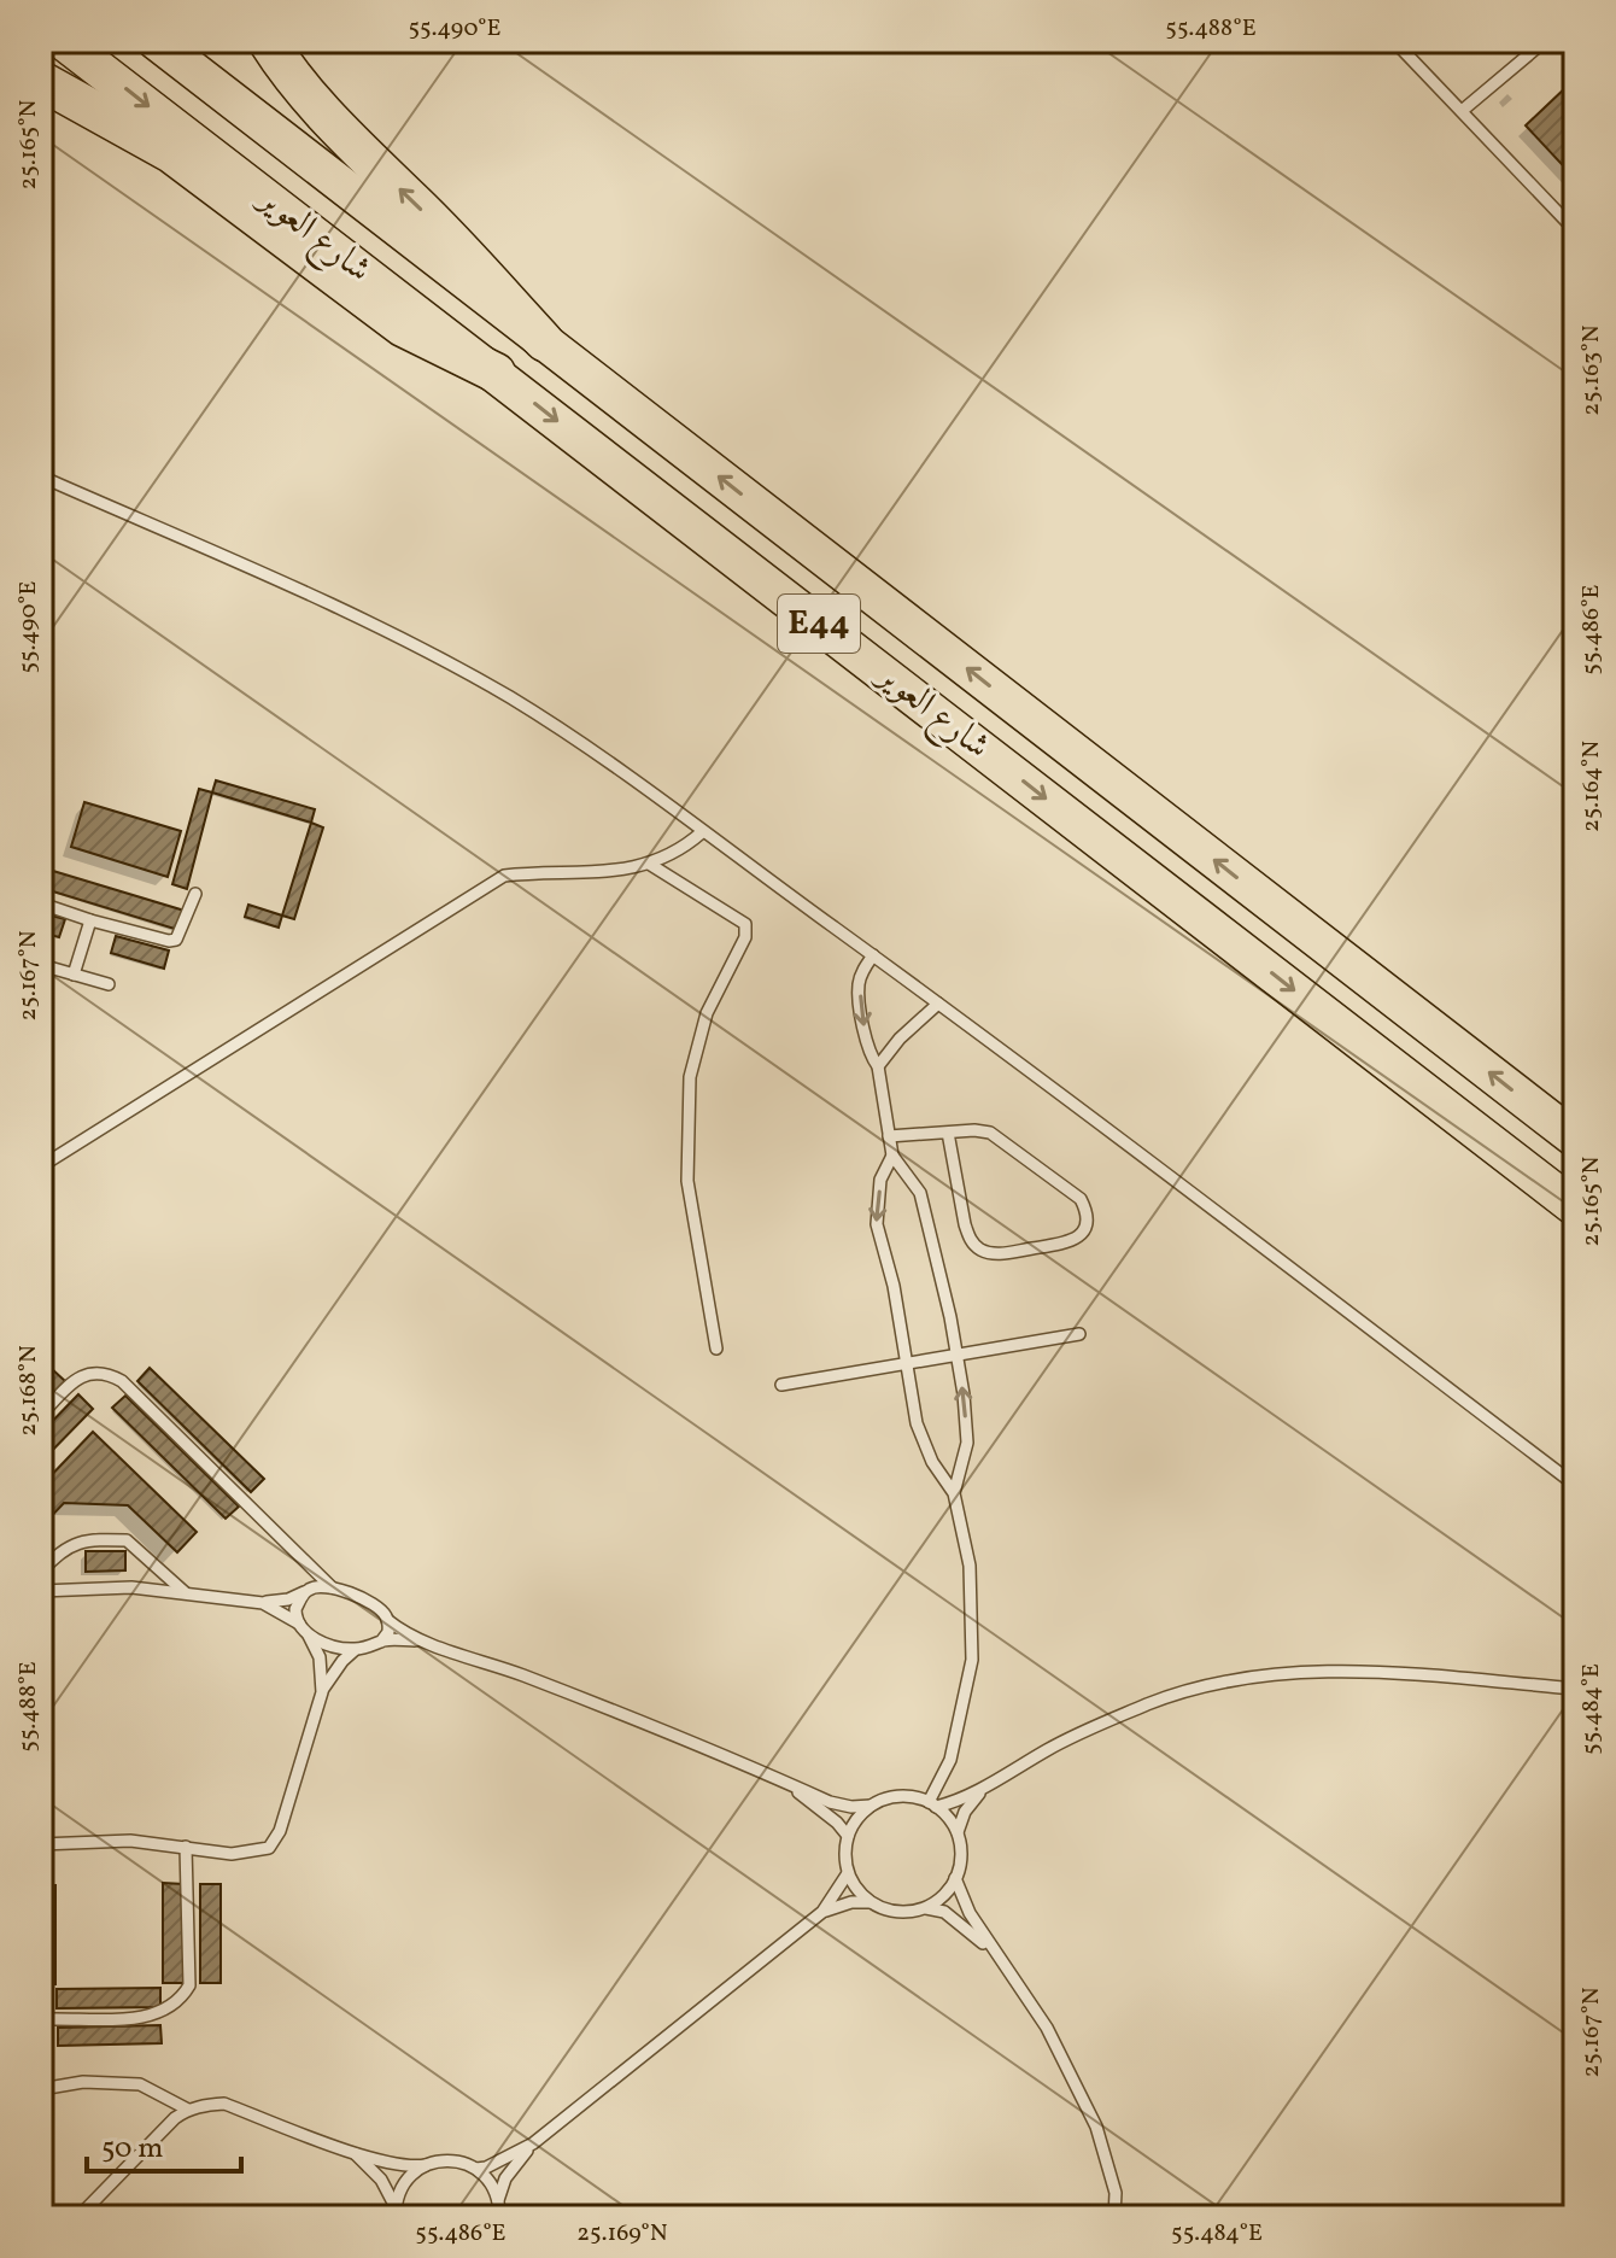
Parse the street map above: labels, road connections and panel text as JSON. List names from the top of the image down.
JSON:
{
  "streets": {
    "highway": ["شارع العوير", "E44"]
  },
  "scale_bar": "50 m",
  "coordinates": [
    "55.490°E",
    "55.488°E",
    "25.165°N",
    "25.163°N",
    "55.486°E",
    "25.164°N",
    "25.167°N",
    "25.168°N",
    "55.484°E",
    "25.169°N"
  ]
}
